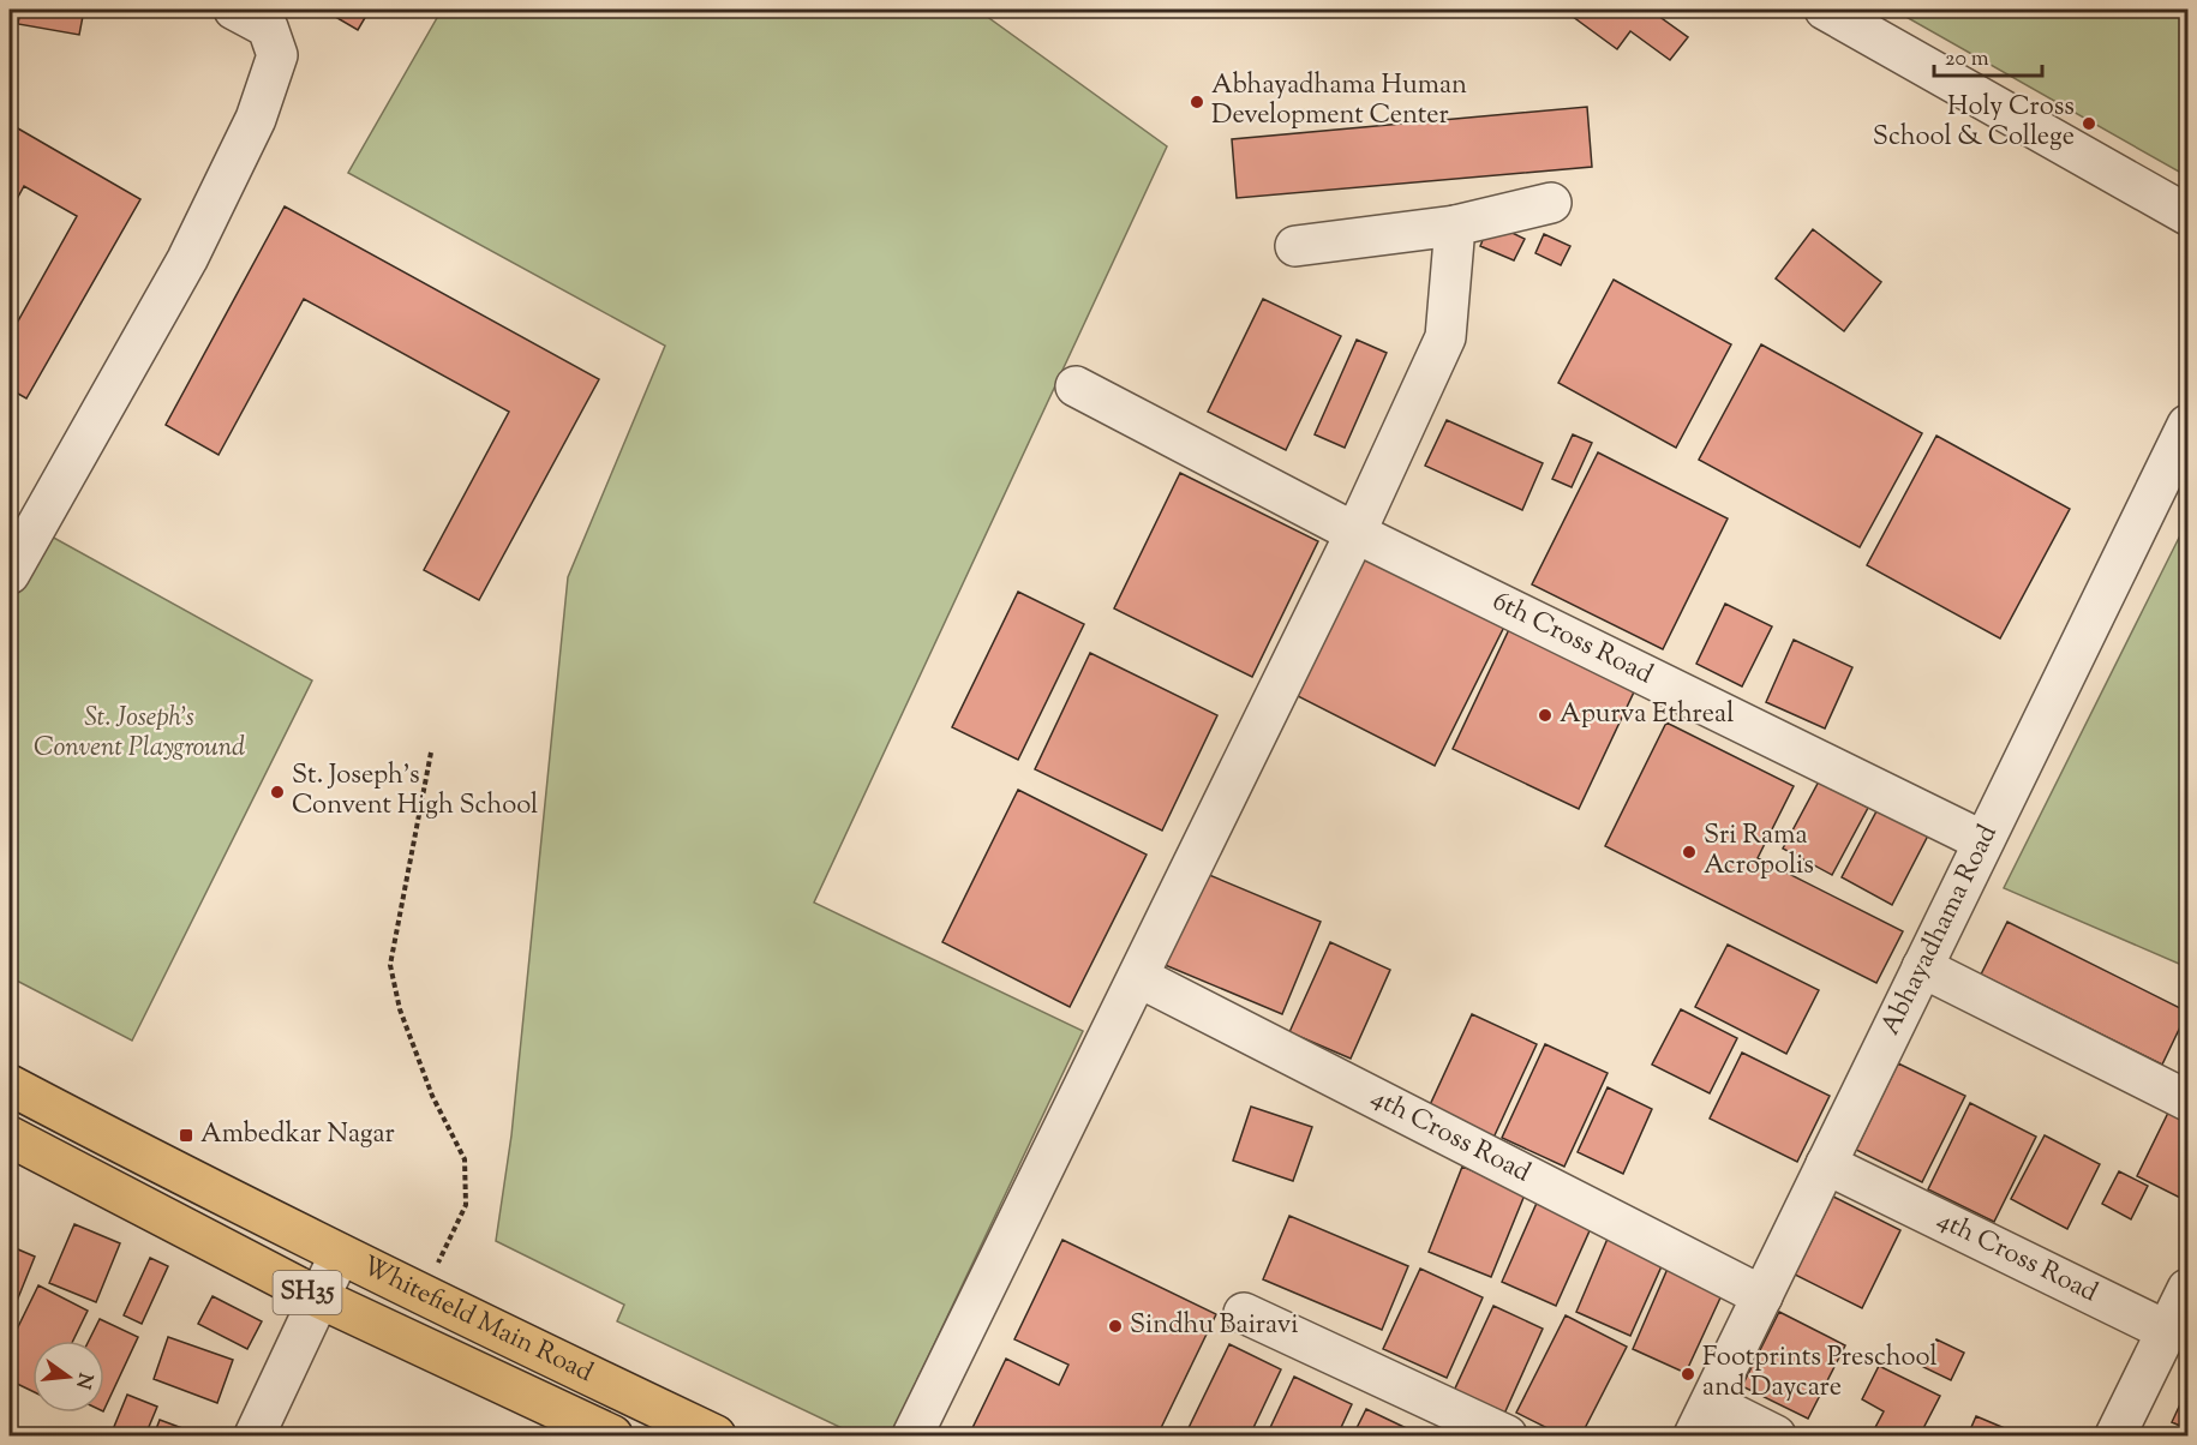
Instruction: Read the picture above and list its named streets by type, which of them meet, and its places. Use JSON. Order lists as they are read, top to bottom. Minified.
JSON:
{"streets":{"main road":["SH35","Whitefield Main Road"],"street":["6th Cross Road","Abhayadhama Road","4th Cross Road"]},"crossings":[["6th Cross Road","Abhayadhama Road"],["Abhayadhama Road","4th Cross Road"]],"parks":["St. Joseph's Convent Playground"],"places":{"other":["Abhayadhama Human Development Center","Holy Cross School & College","Apurva Ethreal","St. Joseph's Convent High School","Sri Rama Acropolis","Sindhu Bairavi","Footprints Preschool and Daycare"],"transit":["Ambedkar Nagar"]},"scale_bar":"20 m","north":"right"}
